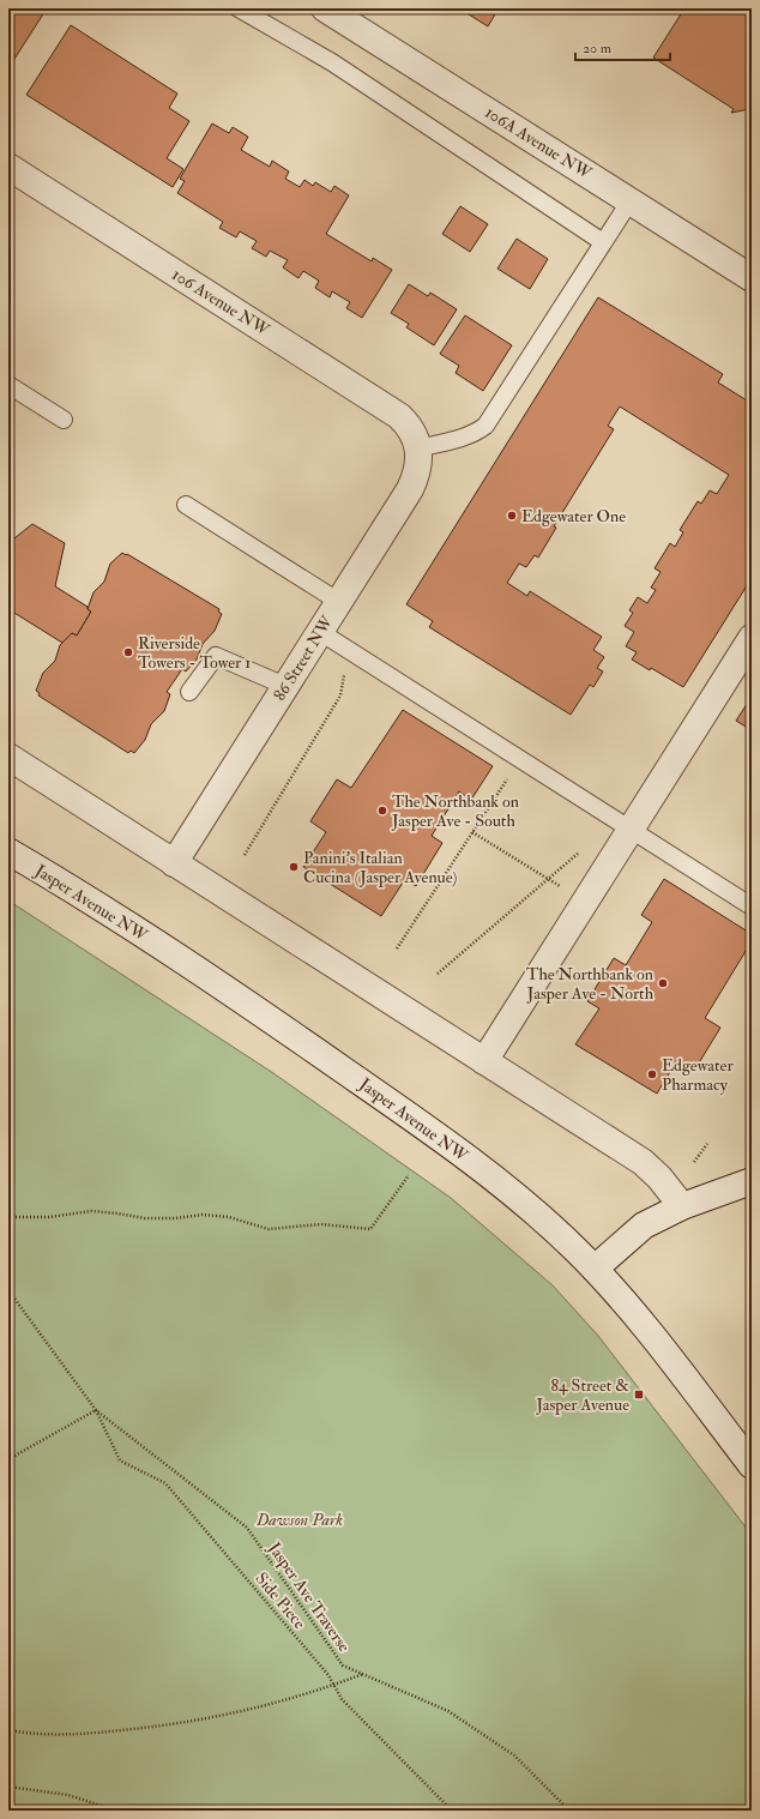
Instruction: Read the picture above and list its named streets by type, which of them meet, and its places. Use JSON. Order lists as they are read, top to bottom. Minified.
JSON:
{"streets":{"street":["106A Avenue NW","106 Avenue NW","86 Street NW","Jasper Avenue NW"],"path":["Jasper Ave Traverse","Side Piece"]},"crossings":[["106 Avenue NW","86 Street NW"],["Jasper Ave Traverse","Side Piece"]],"parks":["Dawson Park"],"places":{"other":["Edgewater One","Riverside Towers - Tower 1","The Northbank on Jasper Ave - South","Panini's Italian Cucina (Jasper Avenue)","The Northbank on Jasper Ave - North","Edgewater Pharmacy"],"transit":["84 Street & Jasper Avenue"]},"scale_bar":"20 m"}
